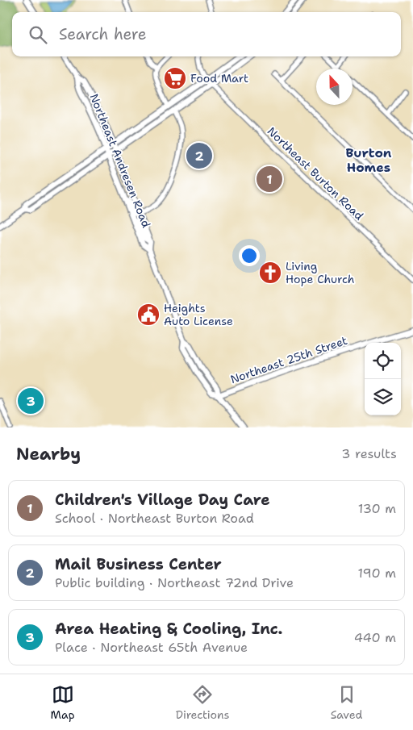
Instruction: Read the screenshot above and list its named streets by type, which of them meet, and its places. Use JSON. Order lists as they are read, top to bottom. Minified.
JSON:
{"streets":{"main road":["Northeast Andresen Road","Northeast 25th Street"],"street":["Northeast Burton Road"]},"crossings":[["Northeast Andresen Road","Northeast 25th Street"]],"districts":["Burton Homes"],"places":{"supermarket":["Food Mart"],"church":["Living Hope Church"],"public building":["Heights Auto License"]},"north":"top","page":{"search":"Search here","pins":["2","1","3"],"heading":["Nearby","3 results"],"list":[{"mark":"1","name":"Children's Village Day Care","note":"School · Northeast Burton Road","value":"130 m"},{"mark":"2","name":"Mail Business Center","note":"Public building · Northeast 72nd Drive","value":"190 m"},{"mark":"3","name":"Area Heating & Cooling, Inc.","note":"Place · Northeast 65th Avenue","value":"440 m"}],"nav":["Map","Directions","Saved"]}}
